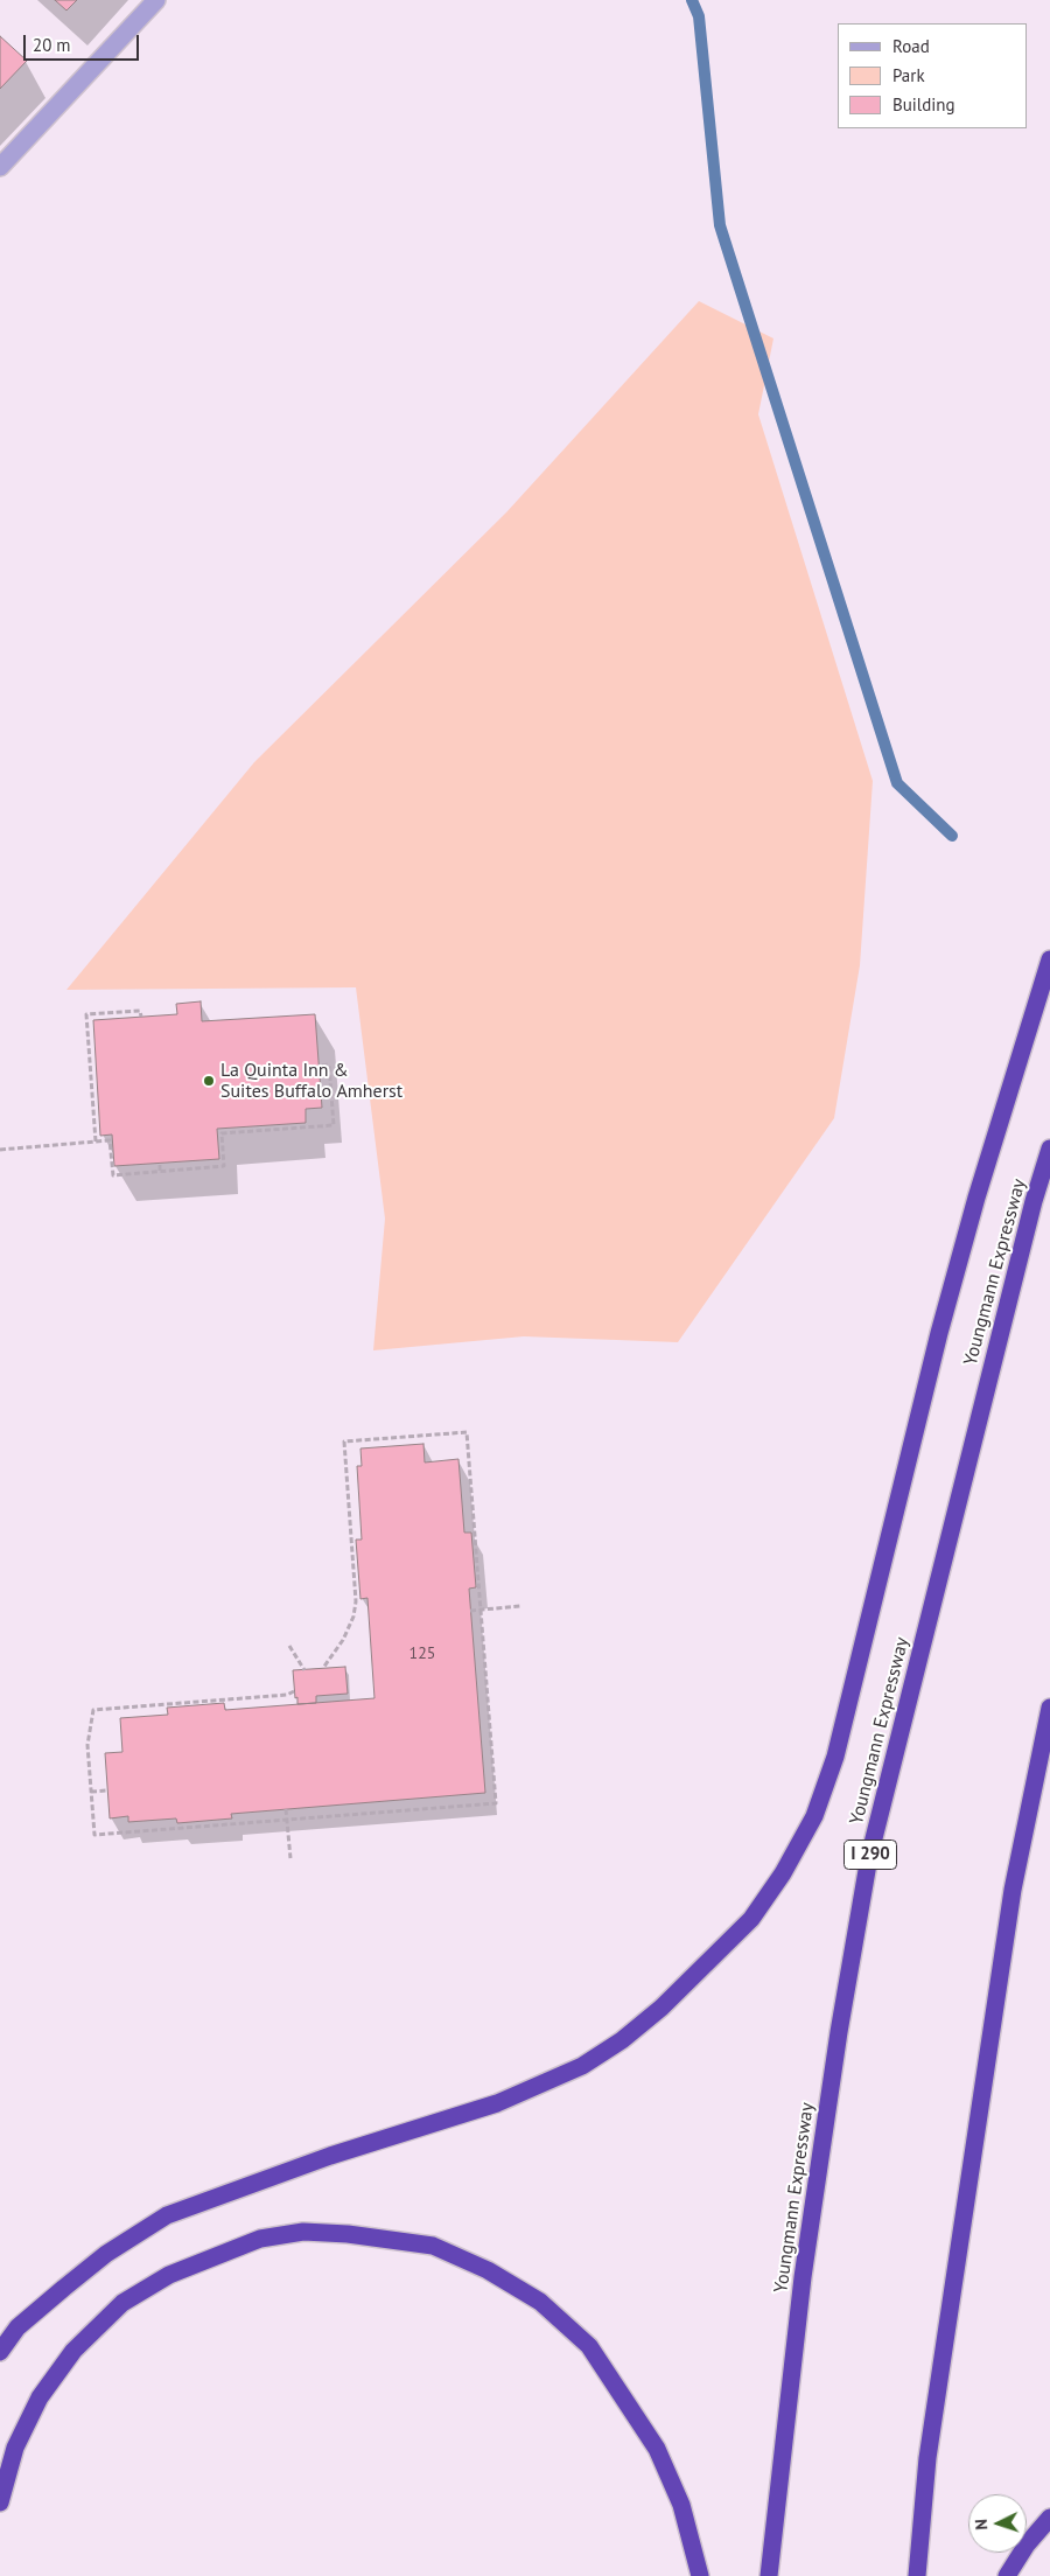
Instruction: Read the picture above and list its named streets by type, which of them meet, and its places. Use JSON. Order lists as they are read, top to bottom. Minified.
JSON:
{"streets":{"highway":["Youngmann Expressway","I 290"]},"places":["La Quinta Inn & Suites Buffalo Amherst"],"house_numbers":["125"],"legend":["Road","Park","Building"],"scale_bar":"20 m","north":"left"}
